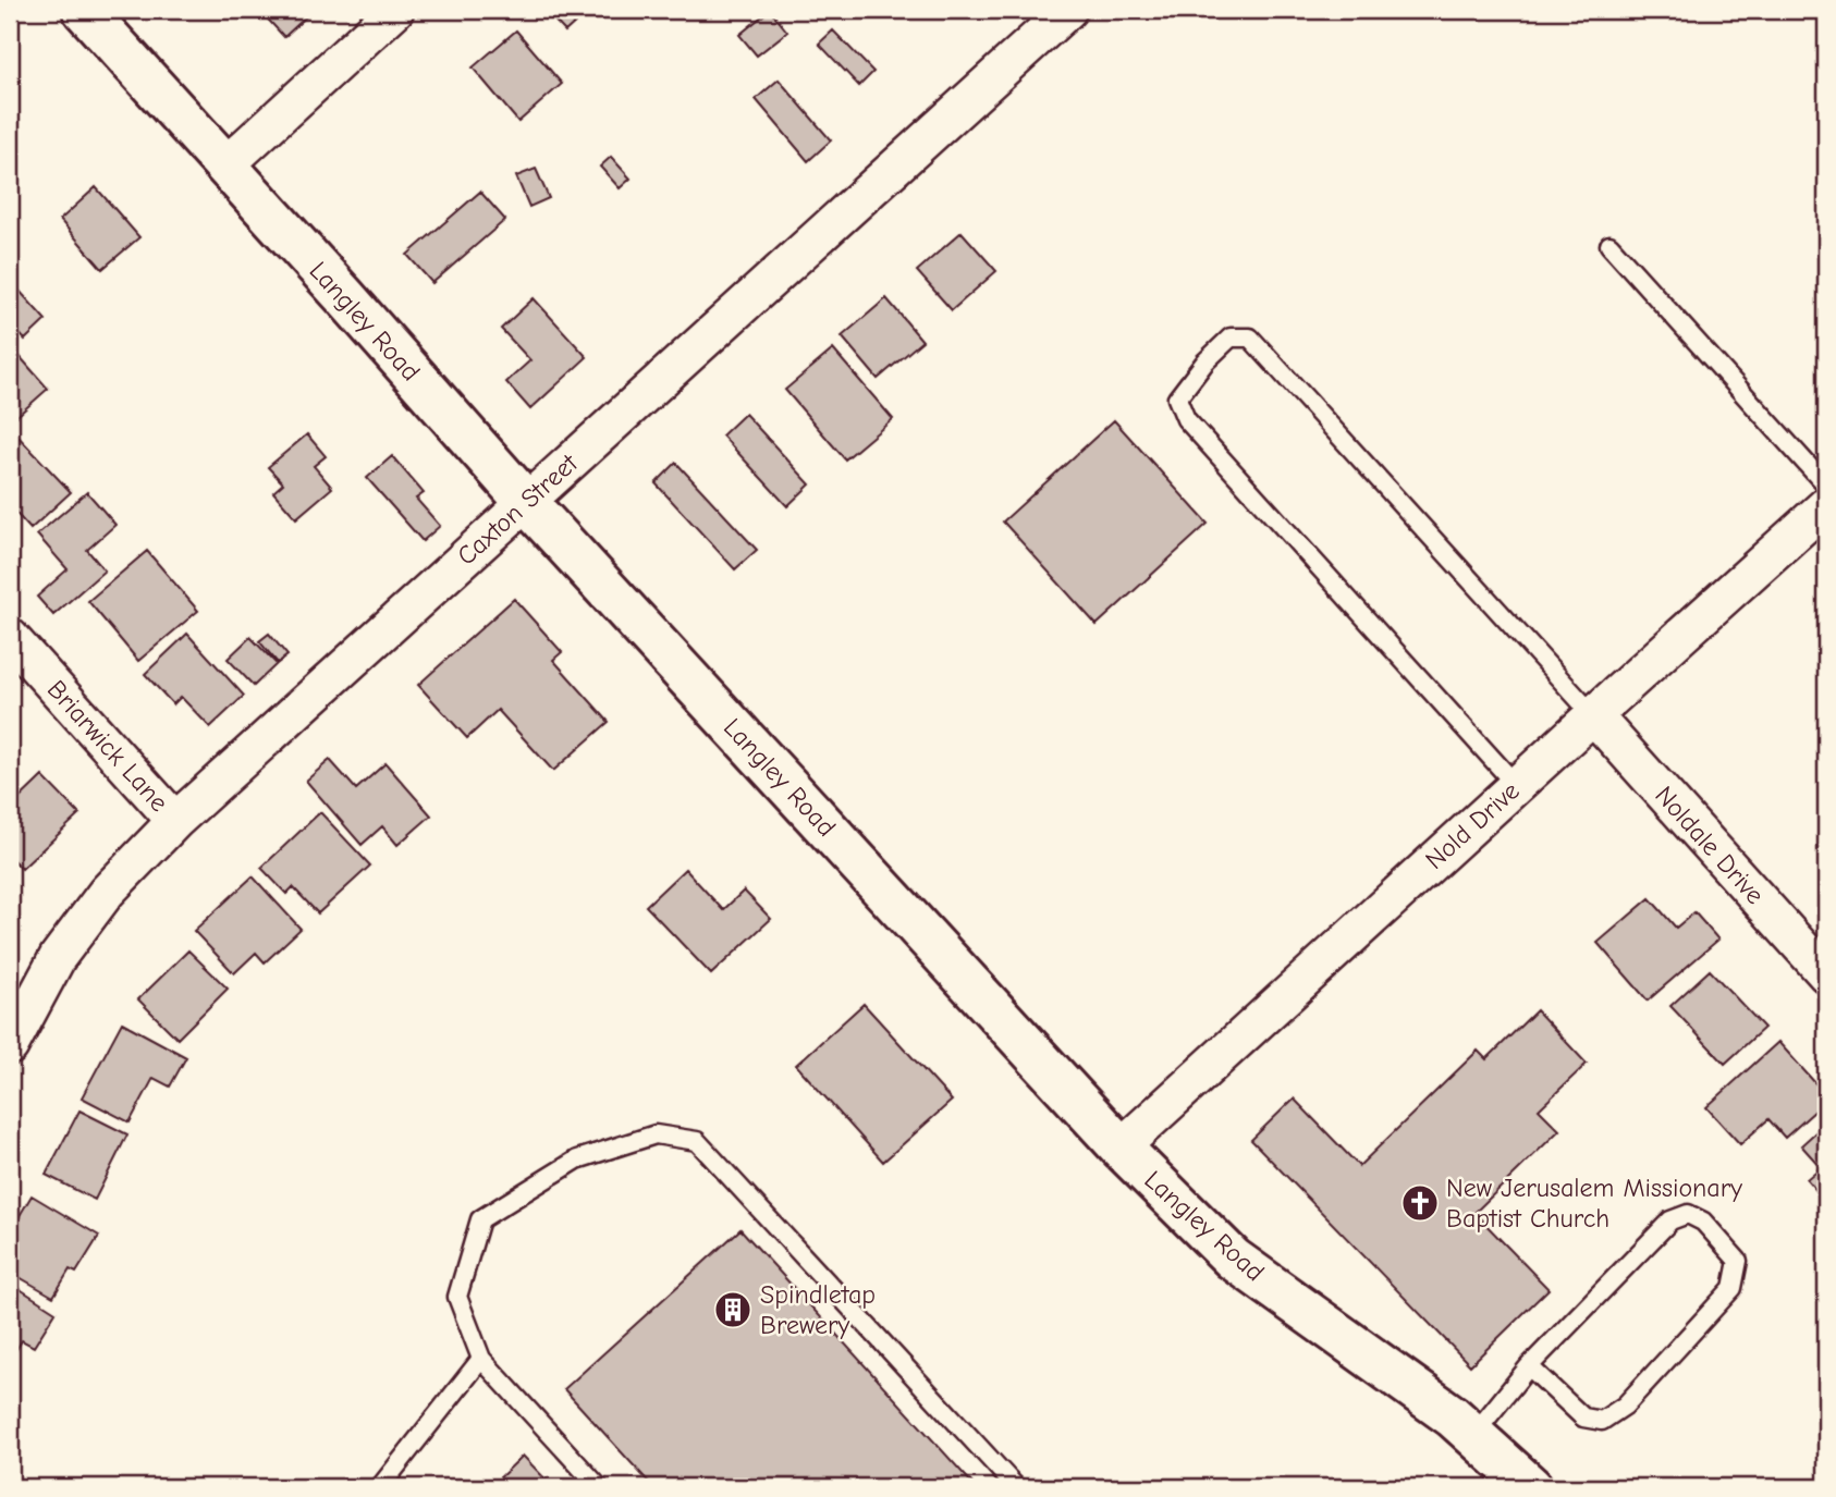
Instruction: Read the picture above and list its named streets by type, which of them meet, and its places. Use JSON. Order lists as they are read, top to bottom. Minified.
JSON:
{"streets":{"street":["Langley Road","Caxton Street","Briarwick Lane","Nold Drive","Noldale Drive"]},"crossings":[["Langley Road","Caxton Street"],["Langley Road","Nold Drive"],["Caxton Street","Briarwick Lane"],["Nold Drive","Noldale Drive"]],"places":{"church":["New Jerusalem Missionary Baptist Church"],"building":["Spindletap Brewery"]}}
